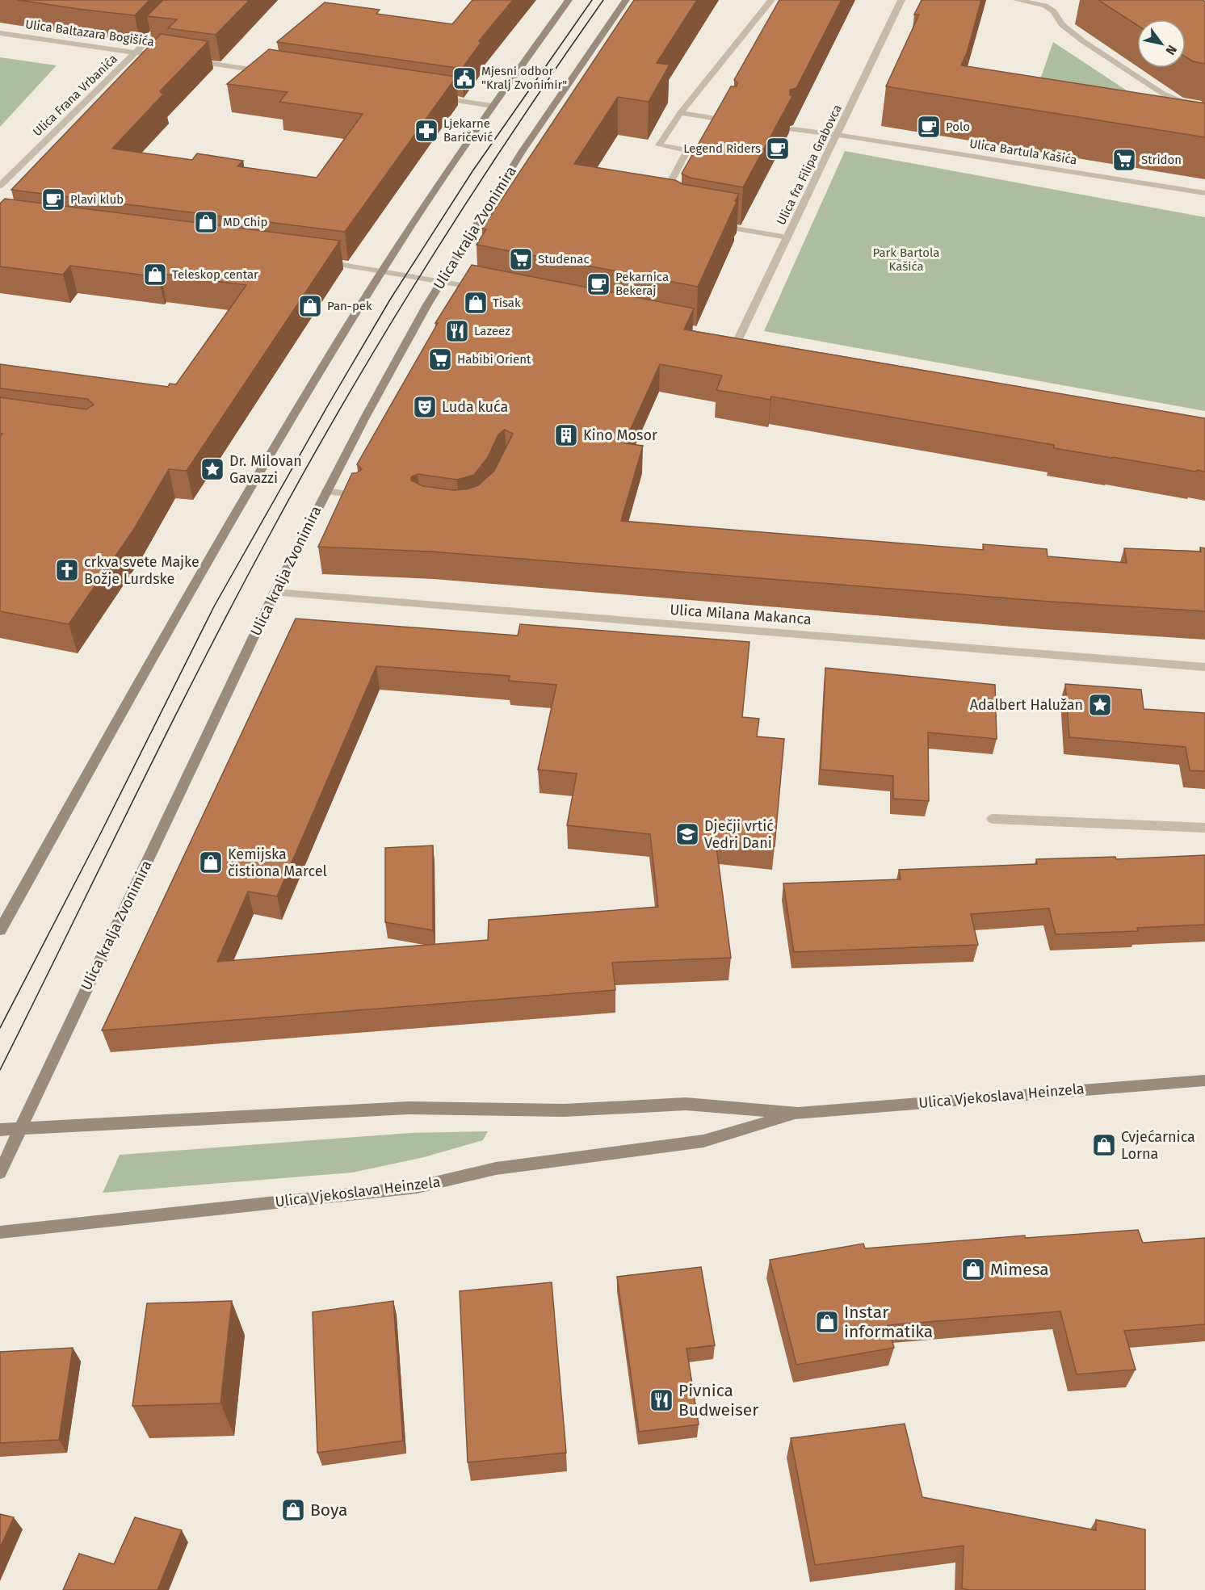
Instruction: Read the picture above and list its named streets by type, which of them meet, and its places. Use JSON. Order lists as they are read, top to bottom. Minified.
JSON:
{"streets":{"main road":["Ulica kralja Zvonimira","Ulica Vjekoslava Heinzela"],"street":["Ulica Baltazara Bogišića","Ulica Frana Vrbanića","Ulica Bartula Kašića","Ulica fra Filipa Grabovca","Ulica Milana Makanca"]},"crossings":[["Ulica Baltazara Bogišića","Ulica Frana Vrbanića"],["Ulica Bartula Kašića","Ulica fra Filipa Grabovca"],["Ulica kralja Zvonimira","Ulica Milana Makanca"],["Ulica kralja Zvonimira","Ulica Vjekoslava Heinzela"]],"parks":["Park Bartola Kašića"],"places":{"public building":["Mjesni odbor \"Kralj Zvonimir\""],"cafe":["Polo","Legend Riders","Plavi klub","Pekarnica Bekeraj"],"pharmacy":["Ljekarne Baričević"],"supermarket":["Stridon","Studenac","Habibi Orient"],"shop":["MD Chip","Teleskop centar","Tisak","Pan-pek","Kemijska čistiona Marcel","Cvjećarnica Lorna","Mimesa","Instar informatika","Boya"],"restaurant":["Lazeez","Pivnica Budweiser"],"theatre":["Luda kuća"],"building":["Kino Mosor"],"place":["Dr. Milovan Gavazzi","Adalbert Halužan"],"church":["crkva svete Majke Božje Lurdske"],"school or university":["Dječji vrtić Vedri Dani"]},"north":"bottom right"}
